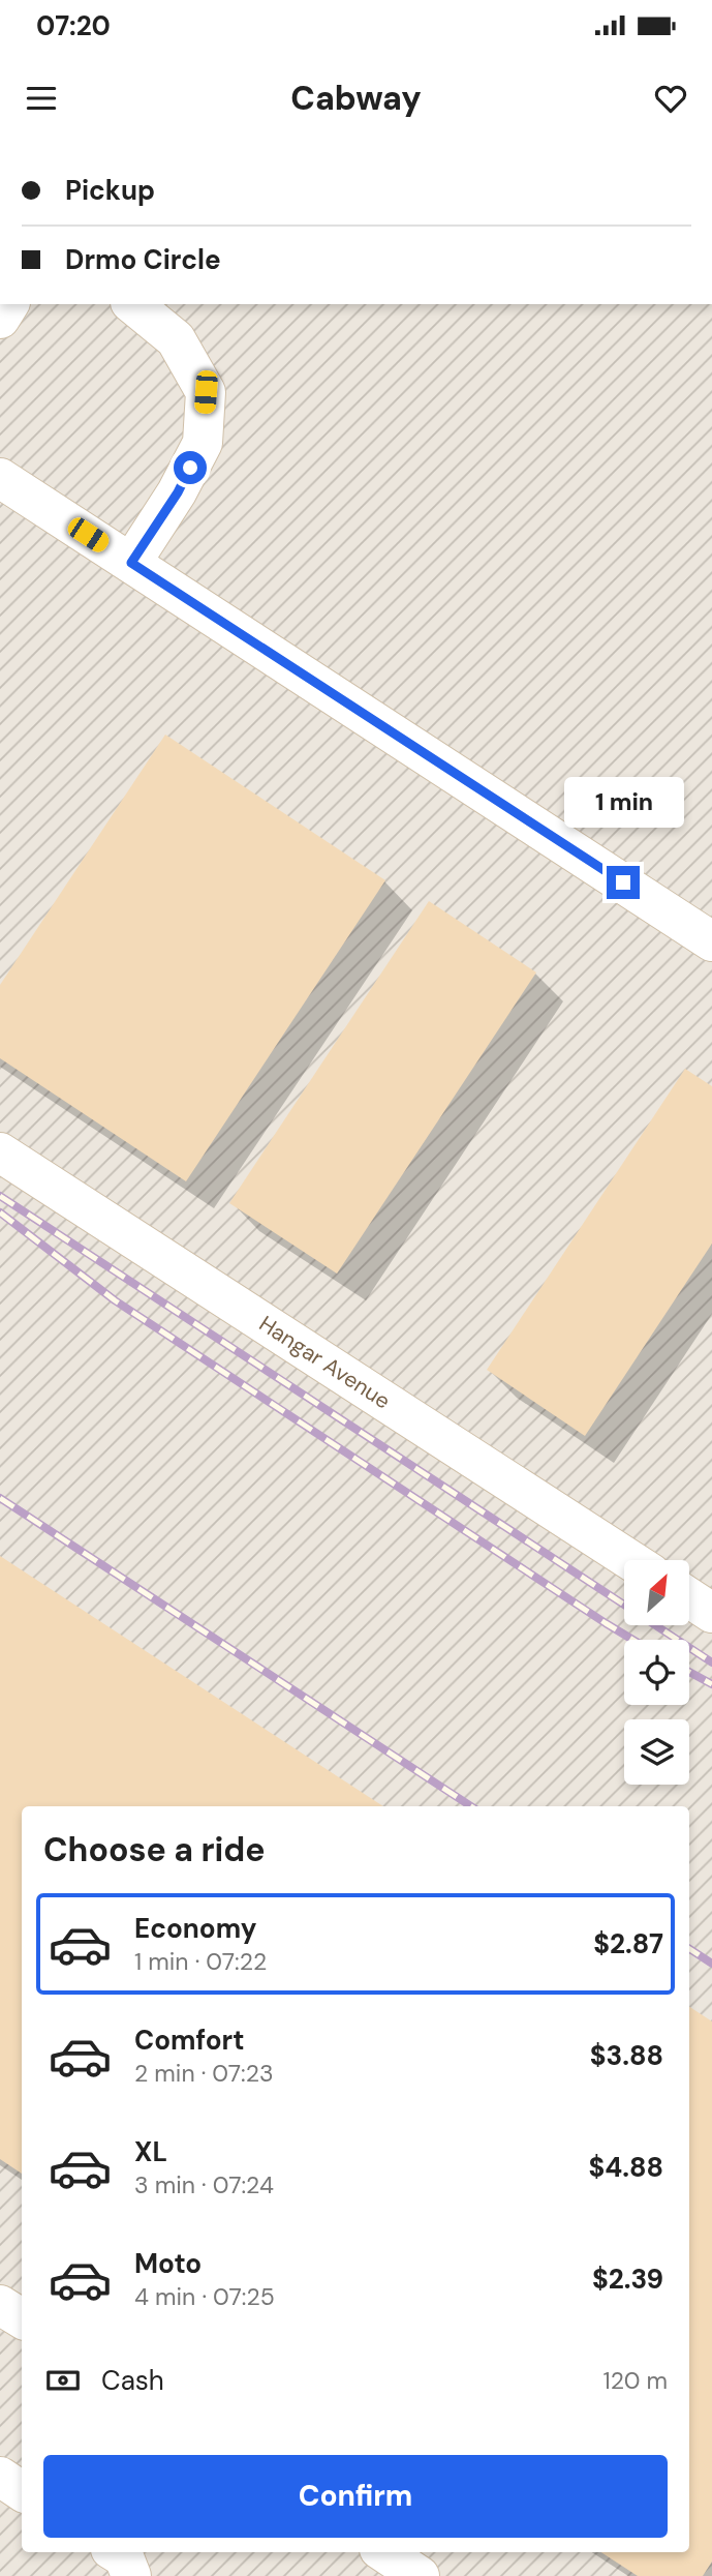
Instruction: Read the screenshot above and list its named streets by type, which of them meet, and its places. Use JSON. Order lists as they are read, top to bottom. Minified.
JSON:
{"streets":{"lane":["Hangar Avenue"]},"north":"top right","page":{"status":"07:20","header":"Cabway","banner":["Pickup","Drmo Circle"],"bubble":"1 min","heading":"Choose a ride","list":[{"name":"Economy","note":"1 min · 07:22","value":"$2.87"},{"name":"Comfort","note":"2 min · 07:23","value":"$3.88"},{"name":"XL","note":"3 min · 07:24","value":"$4.88"},{"name":"Moto","note":"4 min · 07:25","value":"$2.39"}],"pay":["Cash","120 m"],"buttons":"Confirm"}}
